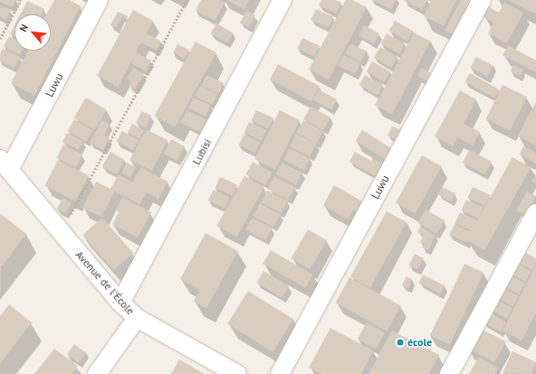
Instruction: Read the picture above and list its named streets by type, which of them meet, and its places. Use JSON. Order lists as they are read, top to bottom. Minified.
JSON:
{"streets":{"street":["Luwu","Lubisi","Avenue de l'École"]},"crossings":[["Luwu","Avenue de l'École"],["Lubisi","Avenue de l'École"]],"places":["école"],"north":"top left"}
